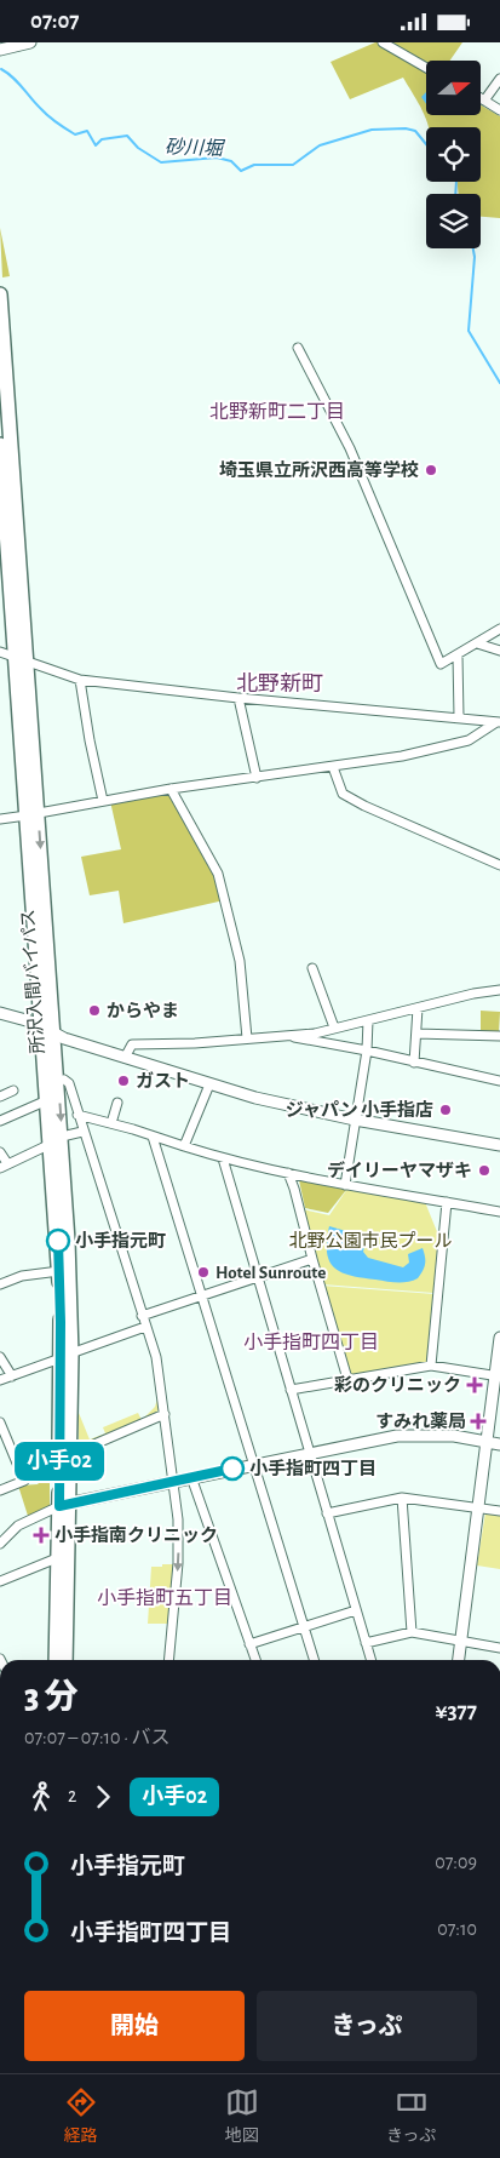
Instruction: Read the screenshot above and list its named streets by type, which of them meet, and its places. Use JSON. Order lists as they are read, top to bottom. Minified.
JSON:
{"streets":{"highway":["所沢入間バイパス"]},"districts":["北野新町二丁目","北野新町","小手指町四丁目","小手指町五丁目"],"water":["砂川堀"],"parks":["北野公園市民プール"],"places":{"other":["埼玉県立所沢西高等学校","からやま","ガスト","ジャパン 小手指店","デイリーヤマザキ","小手指元町","Hotel Sunroute","小手指町四丁目"],"health":["彩のクリニック","すみれ薬局","小手指南クリニック"]},"lines":["bus line 小手02"],"north":"right","page":{"status":"07:07","on_map":"小手02","heading":["3 分","07:07 – 07:10 · バス","¥377"],"legs":["2","小手02"],"list":[{"name":"小手指元町","value":"07:09"},{"name":"小手指町四丁目","value":"07:10"}],"buttons":["開始","きっぷ"],"tabs":["経路","地図","きっぷ"]}}
